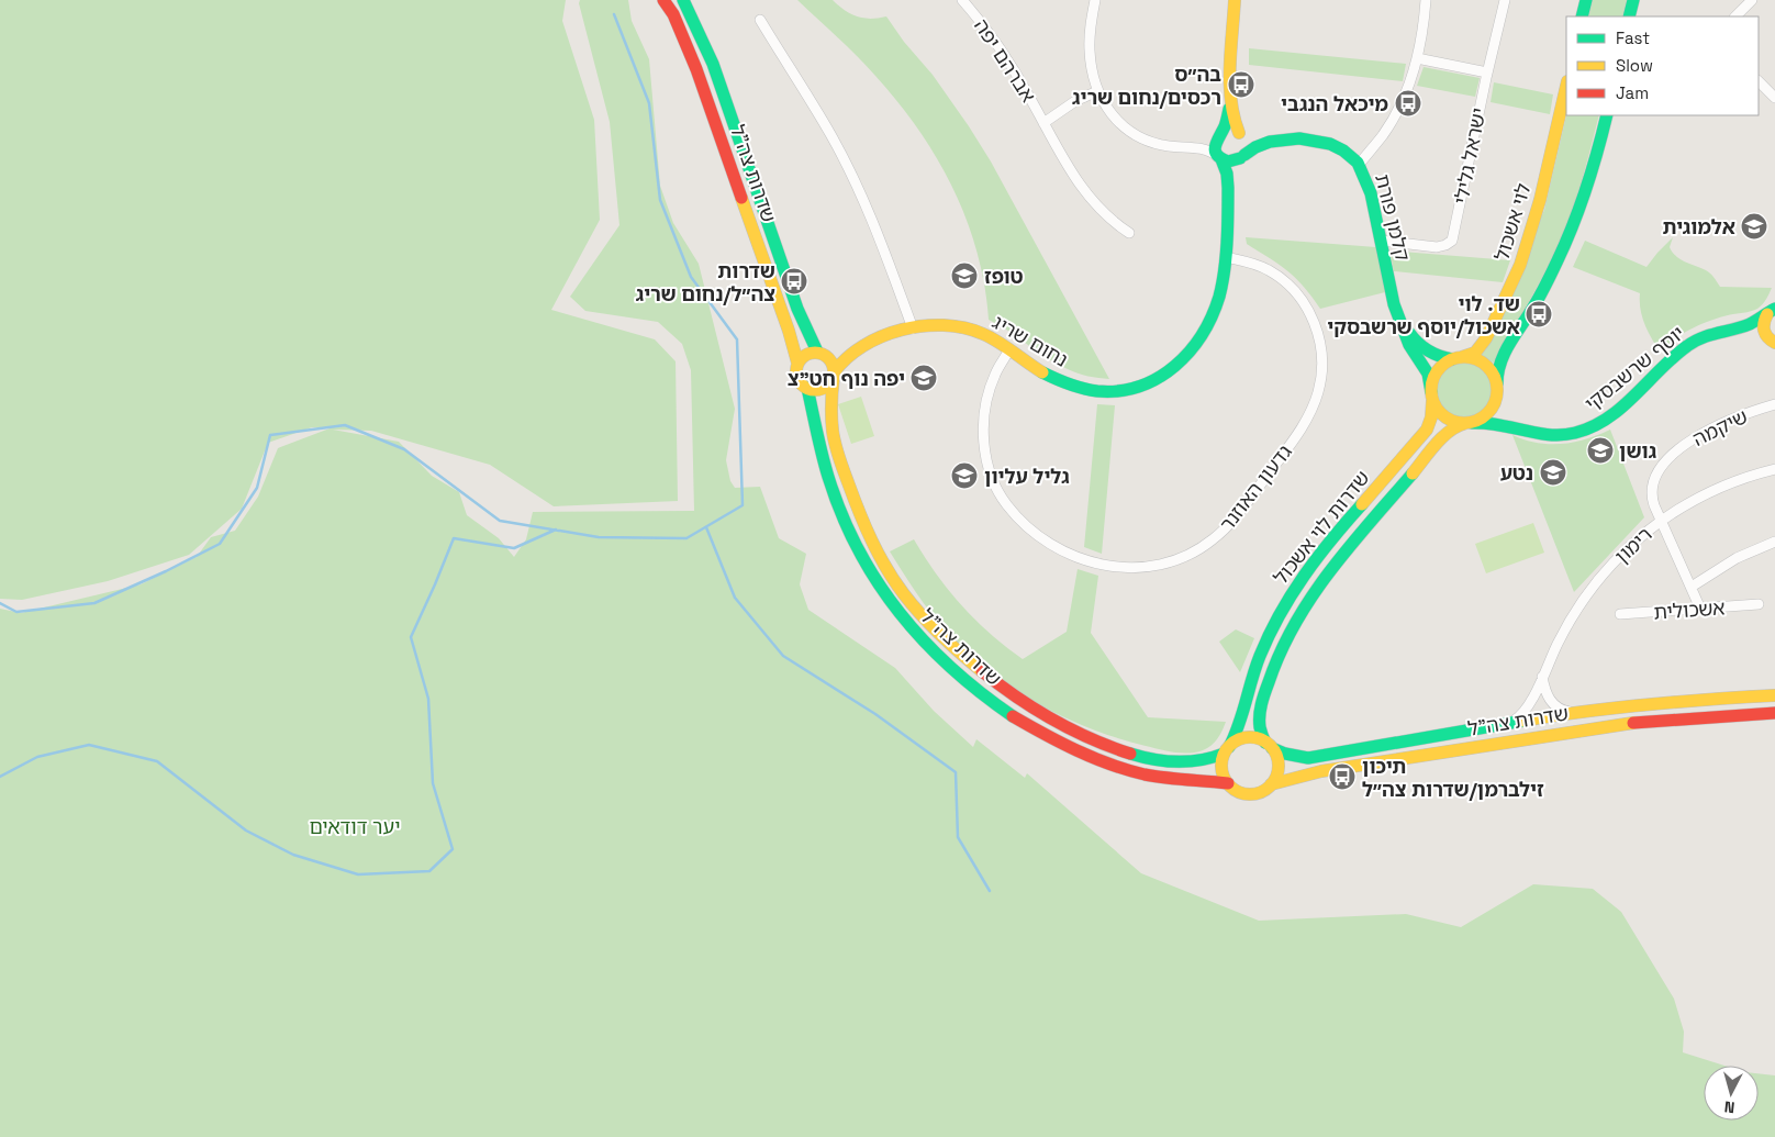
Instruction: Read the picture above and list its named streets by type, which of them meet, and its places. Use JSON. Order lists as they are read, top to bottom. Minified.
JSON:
{"streets":{"street":["אברהם יפה","ישראל גלילי","שדרות צה\"ל","קלמן פורת","לוי אשכול","נחום שריג","יוסף שרשבסקי","שיקמה","גדעון האוזנר","שדרות לוי אשכול","רימון","אשכולית"]},"crossings":[["ישראל גלילי","קלמן פורת"],["שדרות צה\"ל","נחום שריג"],["שדרות צה\"ל","שדרות לוי אשכול"],["שדרות צה\"ל","רימון"],["קלמן פורת","לוי אשכול"],["קלמן פורת","נחום שריג"],["קלמן פורת","יוסף שרשבסקי"],["קלמן פורת","שדרות לוי אשכול"],["לוי אשכול","יוסף שרשבסקי"],["לוי אשכול","שדרות לוי אשכול"],["נחום שריג","גדעון האוזנר"],["יוסף שרשבסקי","שדרות לוי אשכול"],["שיקמה","רימון"],["שיקמה","אשכולית"]],"parks":["יער דודאים"],"places":{"bus stop":["בה״ס רכסים/נחום שריג","מיכאל הנגבי","שדרות צה״ל/נחום שריג","שד. לוי אשכול/יוסף שרשבסקי","תיכון זילברמן/שדרות צה״ל"],"school or university":["אלמוגית","טופז","יפה נוף חט\"צ","גושן","נטע","גליל עליון"]},"legend":["Fast","Slow","Jam"],"north":"bottom"}
